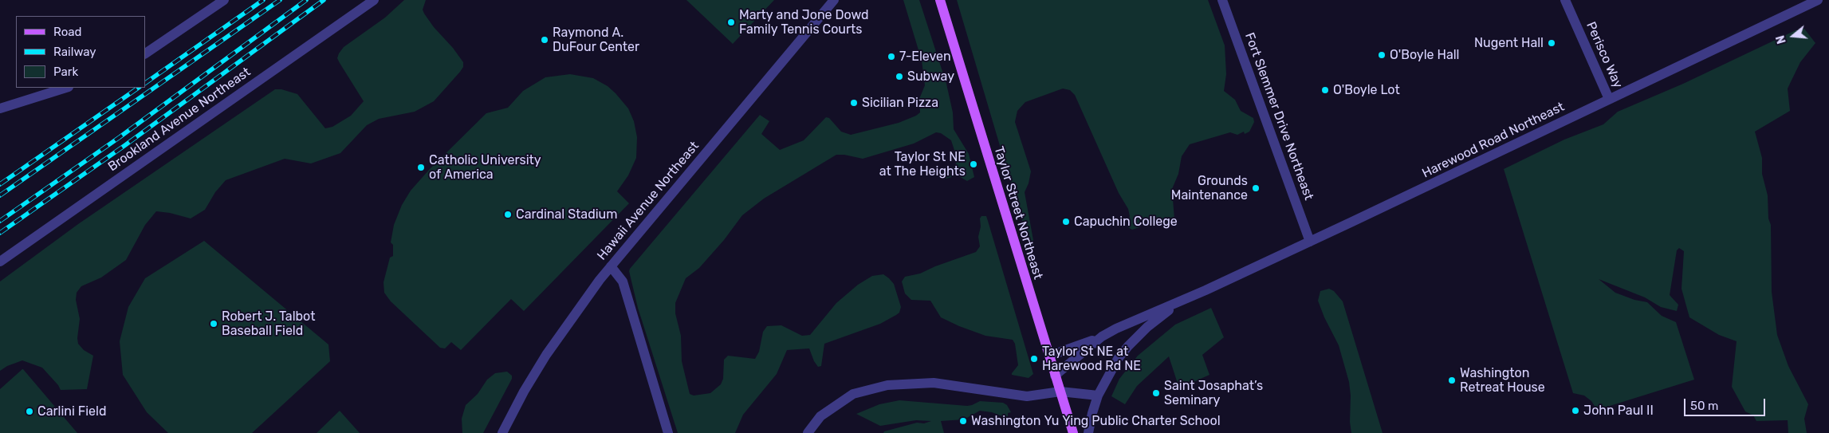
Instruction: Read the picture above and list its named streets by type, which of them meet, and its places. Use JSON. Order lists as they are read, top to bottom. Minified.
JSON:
{"streets":{"main road":["Taylor Street Northeast"],"street":["Perisco Way","Fort Slemmer Drive Northeast","Brookland Avenue Northeast","Harewood Road Northeast","Hawaii Avenue Northeast"]},"crossings":[["Perisco Way","Harewood Road Northeast"],["Fort Slemmer Drive Northeast","Harewood Road Northeast"],["Harewood Road Northeast","Taylor Street Northeast"]],"places":["Marty and Jone Dowd Family Tennis Courts","Raymond A. DuFour Center","Nugent Hall","O'Boyle Hall","7-Eleven","Subway","O'Boyle Lot","Sicilian Pizza","Taylor St NE at The Heights","Catholic University of America","Grounds Maintenance","Cardinal Stadium","Capuchin College","Robert J. Talbot Baseball Field","Taylor St NE at Harewood Rd NE","Washington Retreat House","Saint Josaphat’s Seminary","John Paul II","Carlini Field","Washington Yu Ying Public Charter School"],"legend":["Road","Railway","Park"],"scale_bar":"50 m","north":"left"}
